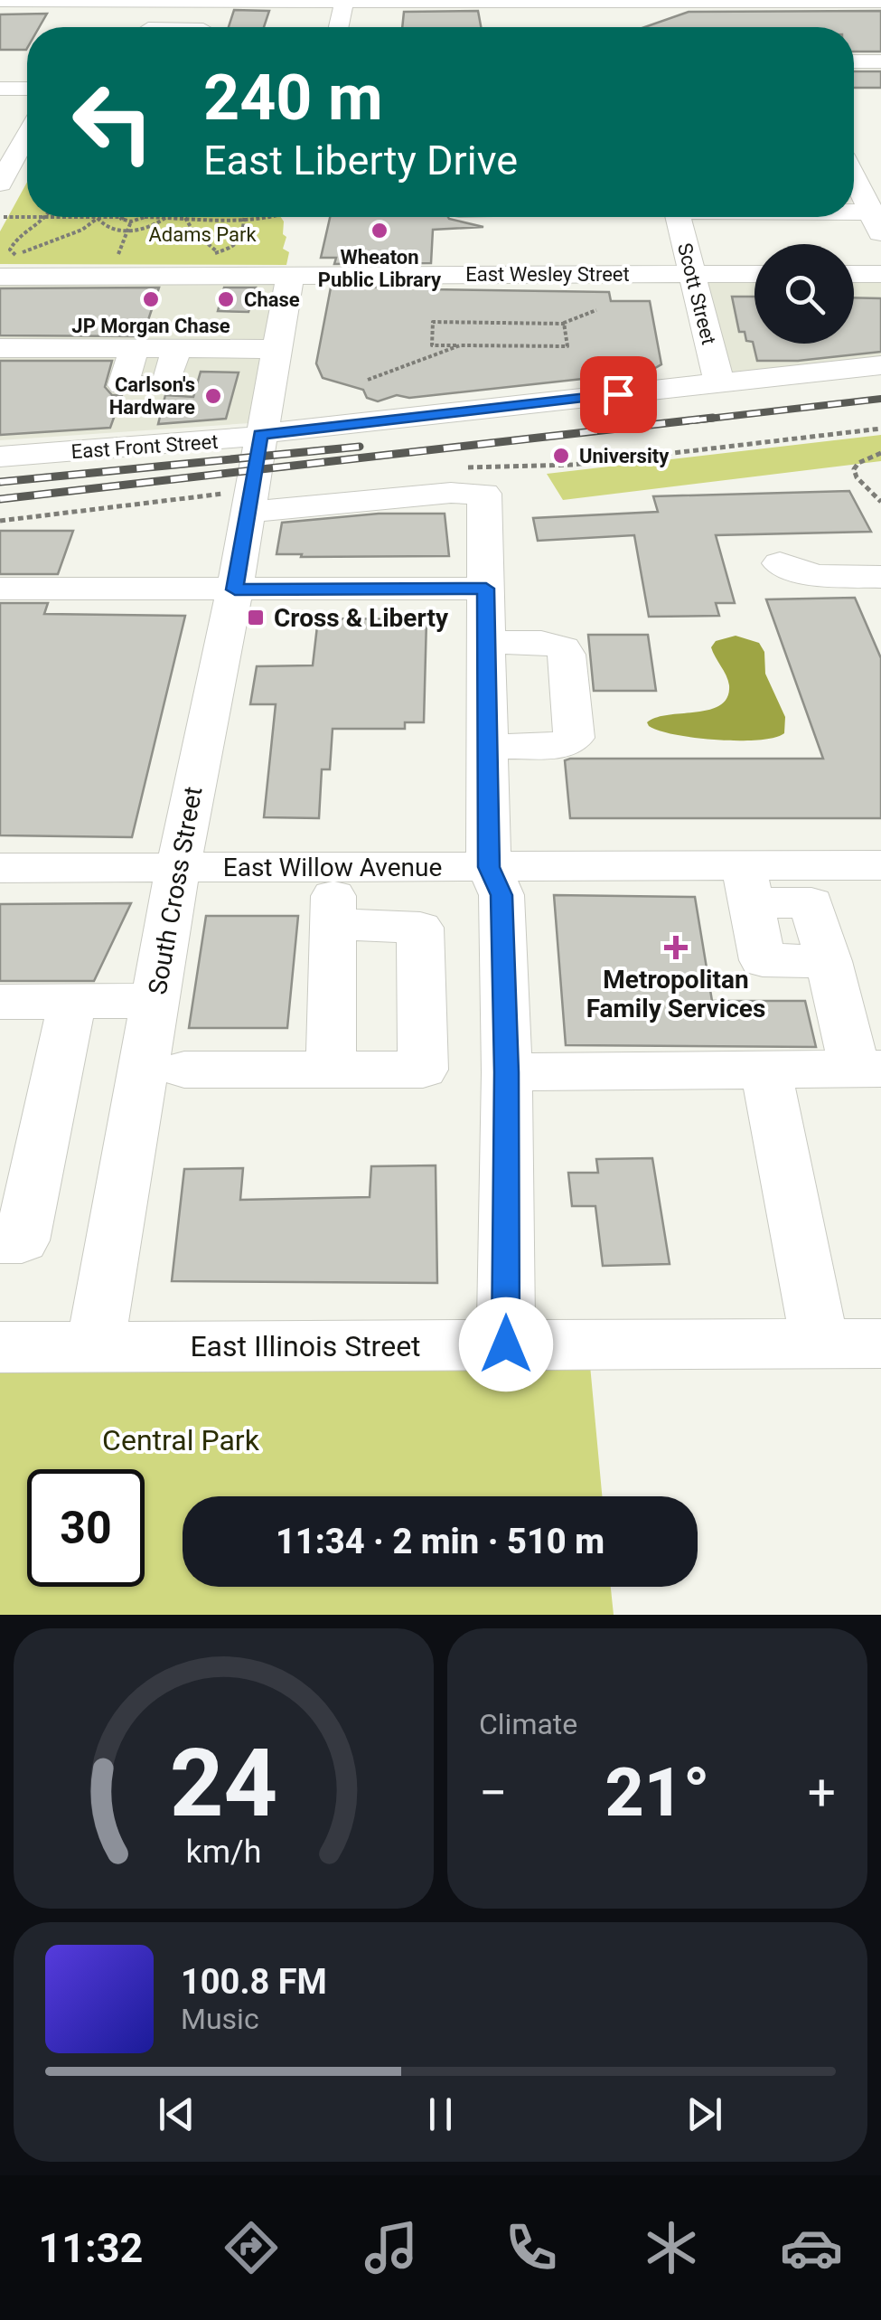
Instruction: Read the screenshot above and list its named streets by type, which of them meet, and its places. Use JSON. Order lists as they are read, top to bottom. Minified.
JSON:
{"streets":{"street":["East Wesley Street","Scott Street","East Front Street","East Willow Avenue","South Cross Street","East Illinois Street"]},"crossings":[["East Wesley Street","Scott Street"],["East Wesley Street","South Cross Street"],["Scott Street","East Front Street"],["East Front Street","South Cross Street"],["East Willow Avenue","South Cross Street"],["South Cross Street","East Illinois Street"]],"parks":["Adams Park","Central Park"],"places":{"other":["Wheaton Public Library","JP Morgan Chase","Chase","Carlson's Hardware","University"],"transit":["Cross & Liberty"],"health":["Metropolitan Family Services"]},"page":{"turn":["240 m","East Liberty Drive"],"limit":"30","trip":"11:34 · 2 min · 510 m","tile":"Climate","heat":["−","21°","+"],"song":["100.8 FM","Music"],"tabs":"11:32","gauge":["24","km/h"]}}
